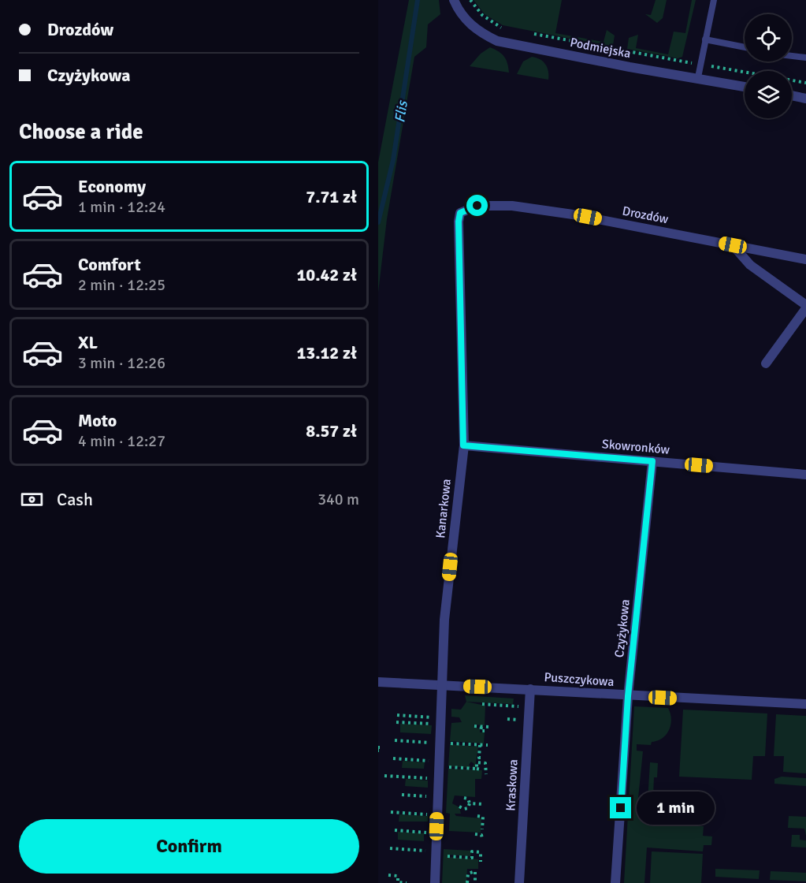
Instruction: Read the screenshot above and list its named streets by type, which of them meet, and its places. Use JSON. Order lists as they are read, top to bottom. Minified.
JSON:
{"streets":{"street":["Podmiejska","Drozdów","Skowronków","Kanarkowa","Czyżykowa","Puszczykowa","Kraskowa"]},"crossings":[["Drozdów","Kanarkowa"],["Skowronków","Kanarkowa"],["Skowronków","Czyżykowa"],["Kanarkowa","Puszczykowa"],["Czyżykowa","Puszczykowa"],["Puszczykowa","Kraskowa"]],"water":["Flis"],"page":{"banner":["Drozdów","Czyżykowa"],"heading":"Choose a ride","list":[{"name":"Economy","note":"1 min · 12:24","value":"7.71 zł"},{"name":"Comfort","note":"2 min · 12:25","value":"10.42 zł"},{"name":"XL","note":"3 min · 12:26","value":"13.12 zł"},{"name":"Moto","note":"4 min · 12:27","value":"8.57 zł"}],"pay":["Cash","340 m"],"bubble":"1 min","buttons":"Confirm"}}
